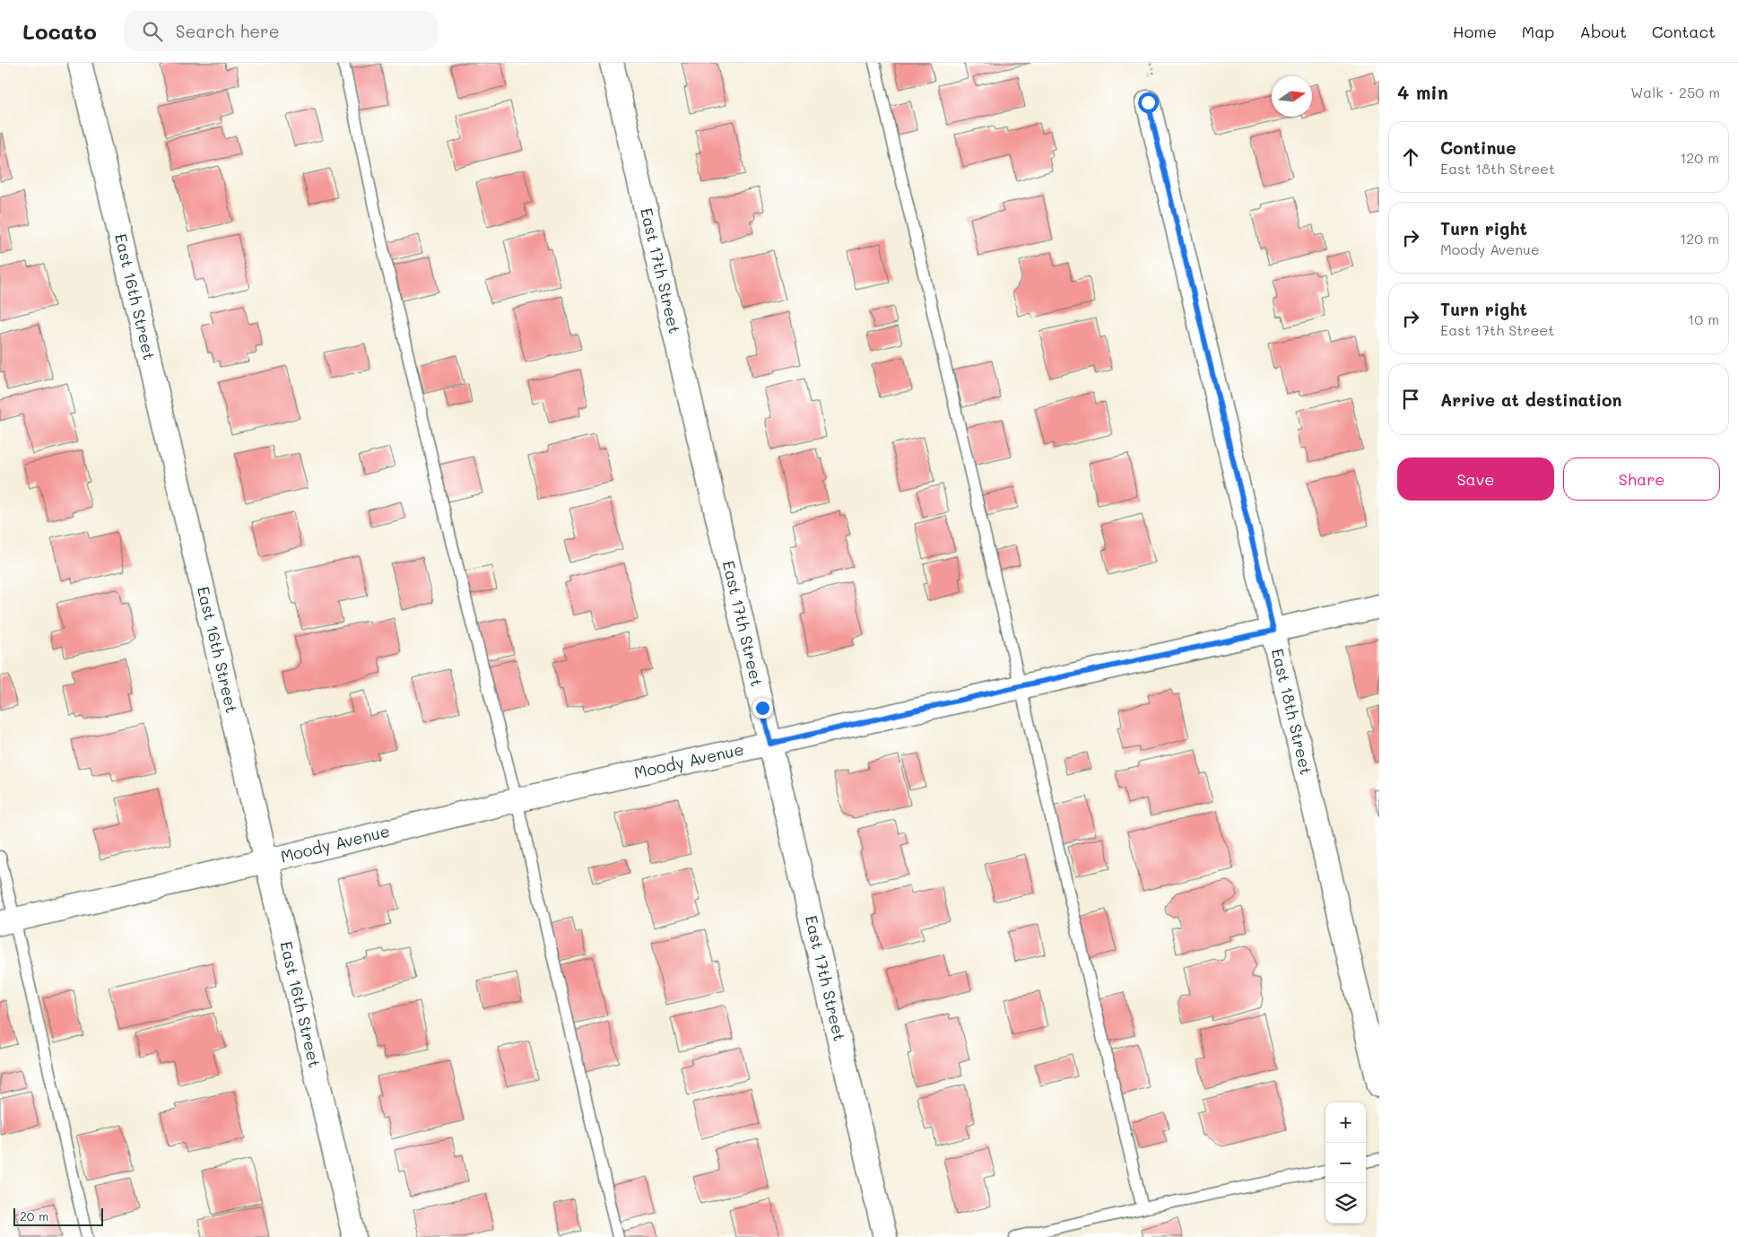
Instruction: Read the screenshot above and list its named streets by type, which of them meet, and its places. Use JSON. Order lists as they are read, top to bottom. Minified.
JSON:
{"streets":{"street":["East 17th Street","East 16th Street","East 18th Street","Moody Avenue"]},"crossings":[["East 17th Street","Moody Avenue"],["East 16th Street","Moody Avenue"],["East 18th Street","Moody Avenue"]],"scale_bar":"20 m","north":"right","page":{"header":"Locato","search":"Search here","nav":["Home","Map","About","Contact"],"heading":["4 min","Walk · 250 m"],"list":[["Continue","East 18th Street","120 m"],["Turn right","Moody Avenue","120 m"],["Turn right","East 17th Street","10 m"],"Arrive at destination"],"buttons":["Save","Share"],"map_buttons":["+","−"],"scale":"20 m"}}
